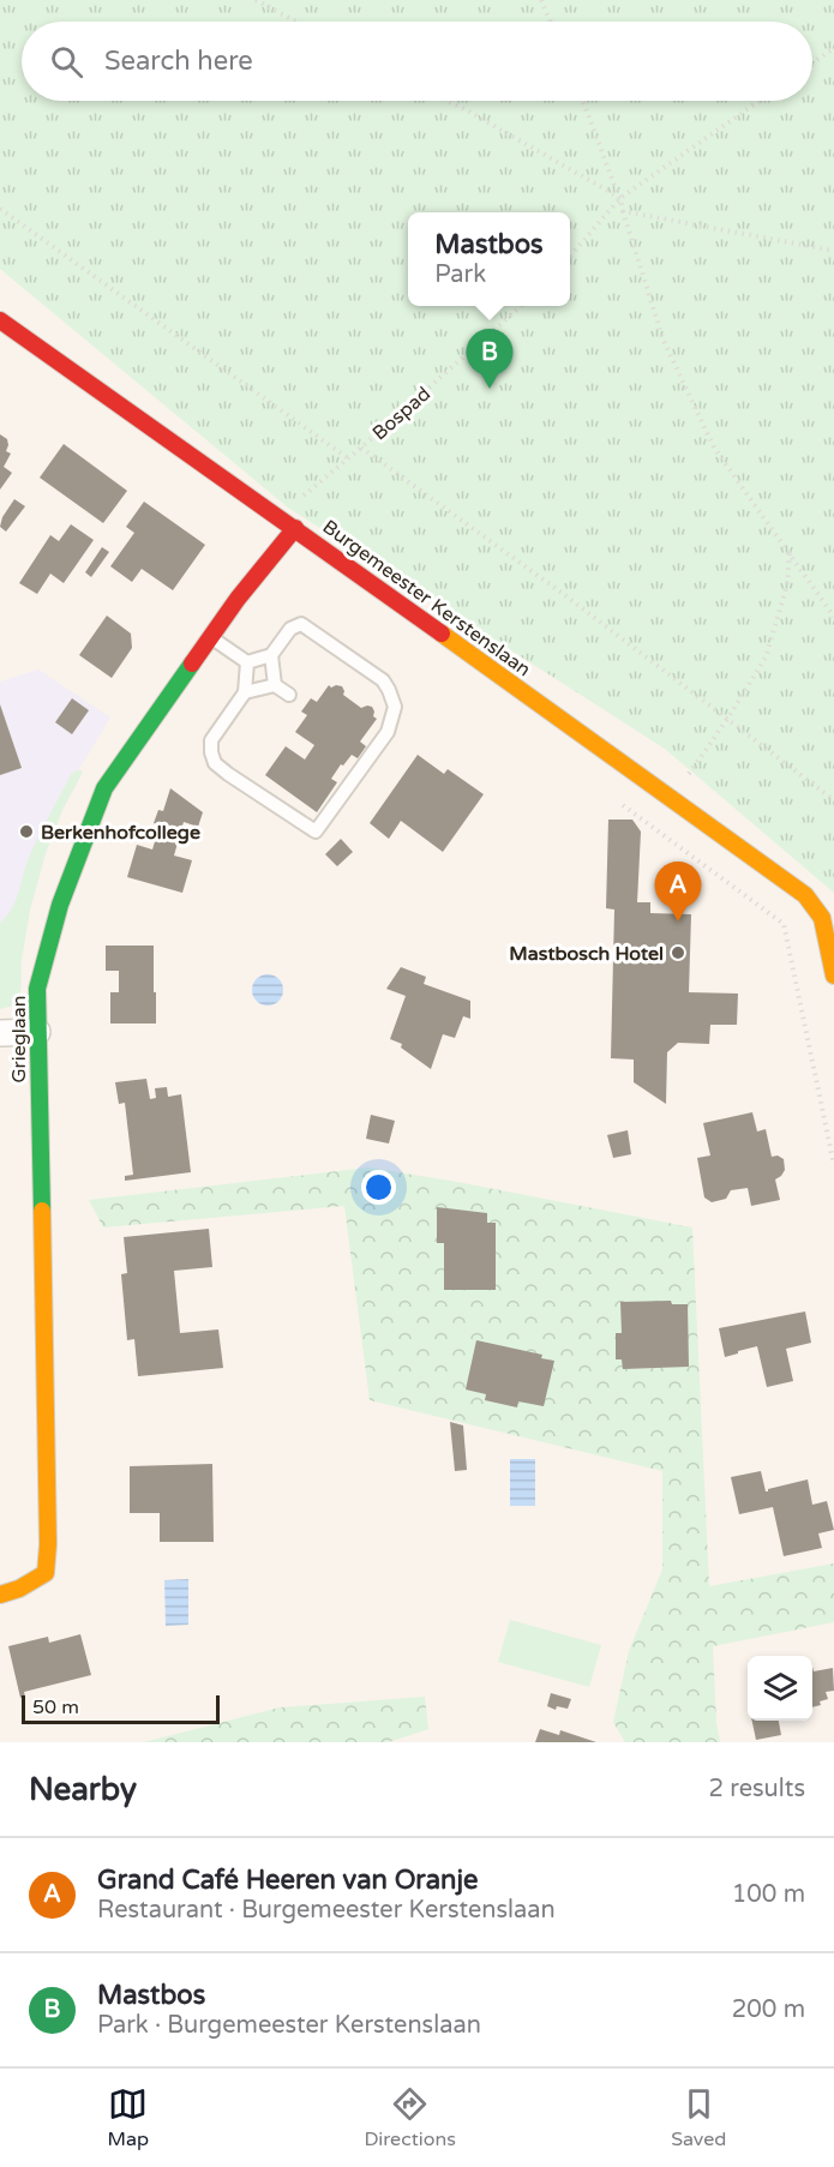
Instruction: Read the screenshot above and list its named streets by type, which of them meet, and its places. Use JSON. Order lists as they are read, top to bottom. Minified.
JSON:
{"streets":{"street":["Burgemeester Kerstenslaan","Grieglaan"],"path":["Bospad"]},"crossings":[["Bospad","Burgemeester Kerstenslaan"],["Bospad","Grieglaan"],["Burgemeester Kerstenslaan","Grieglaan"]],"places":["Berkenhofcollege","Mastbosch Hotel"],"scale_bar":"50 m","page":{"search":"Search here","popup":["Mastbos","Park"],"pins":["B","A"],"scale":"50 m","heading":["Nearby","2 results"],"list":[{"mark":"A","name":"Grand Café Heeren van Oranje","note":"Restaurant · Burgemeester Kerstenslaan","value":"100 m"},{"mark":"B","name":"Mastbos","note":"Park · Burgemeester Kerstenslaan","value":"200 m"}],"nav":["Map","Directions","Saved"]}}
